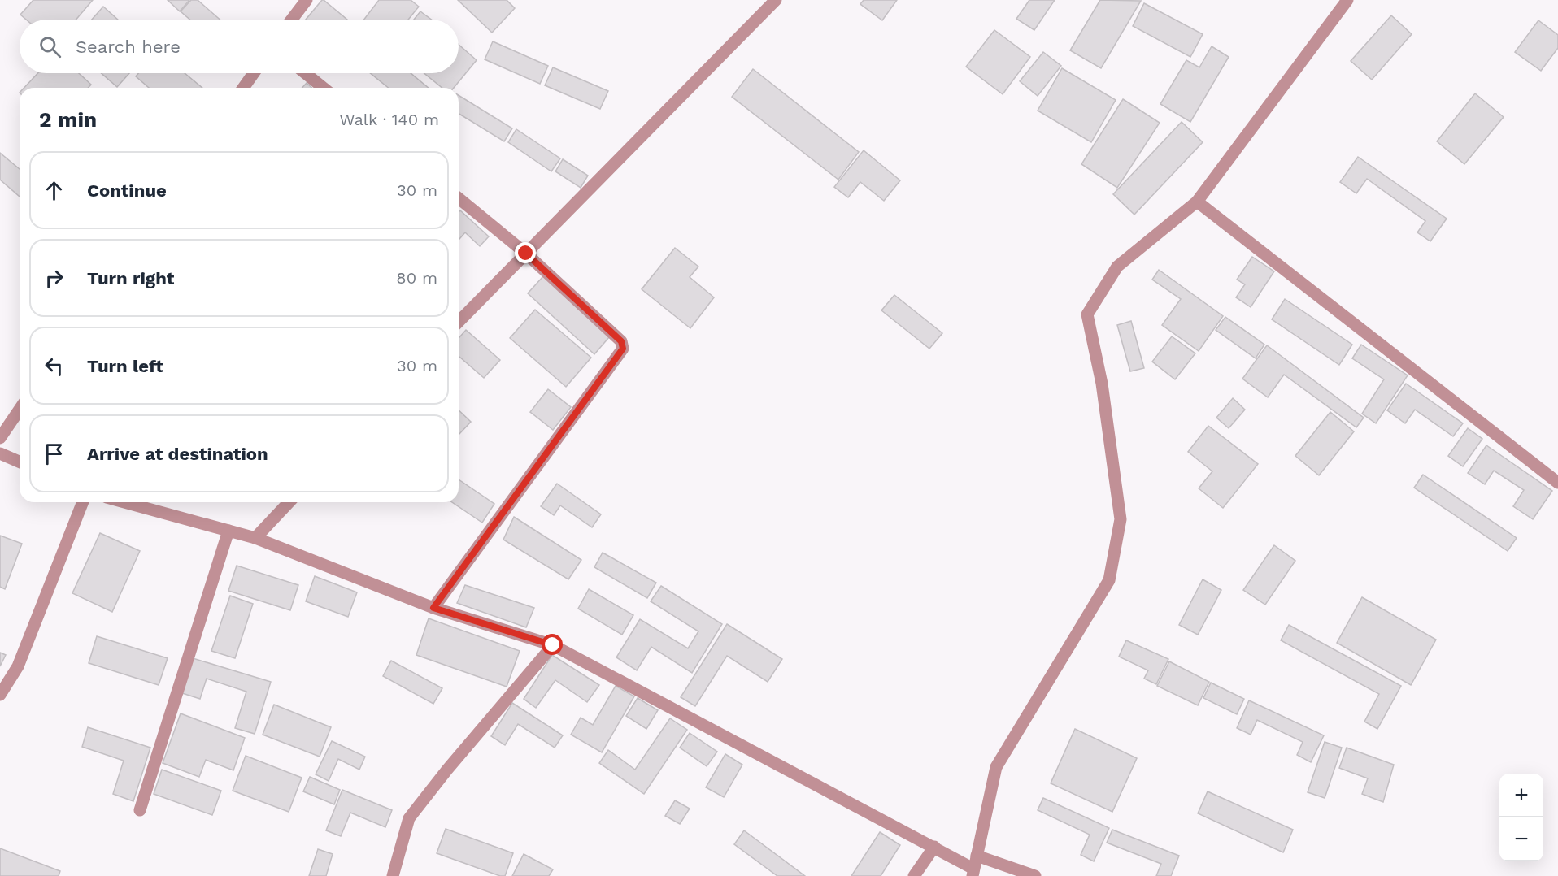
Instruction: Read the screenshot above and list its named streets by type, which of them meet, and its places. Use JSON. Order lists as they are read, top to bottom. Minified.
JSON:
{"page":{"search":"Search here","heading":["2 min","Walk · 140 m"],"list":[["Continue","30 m"],["Turn right","80 m"],["Turn left","30 m"],"Arrive at destination"],"map_buttons":["+","−"]}}
